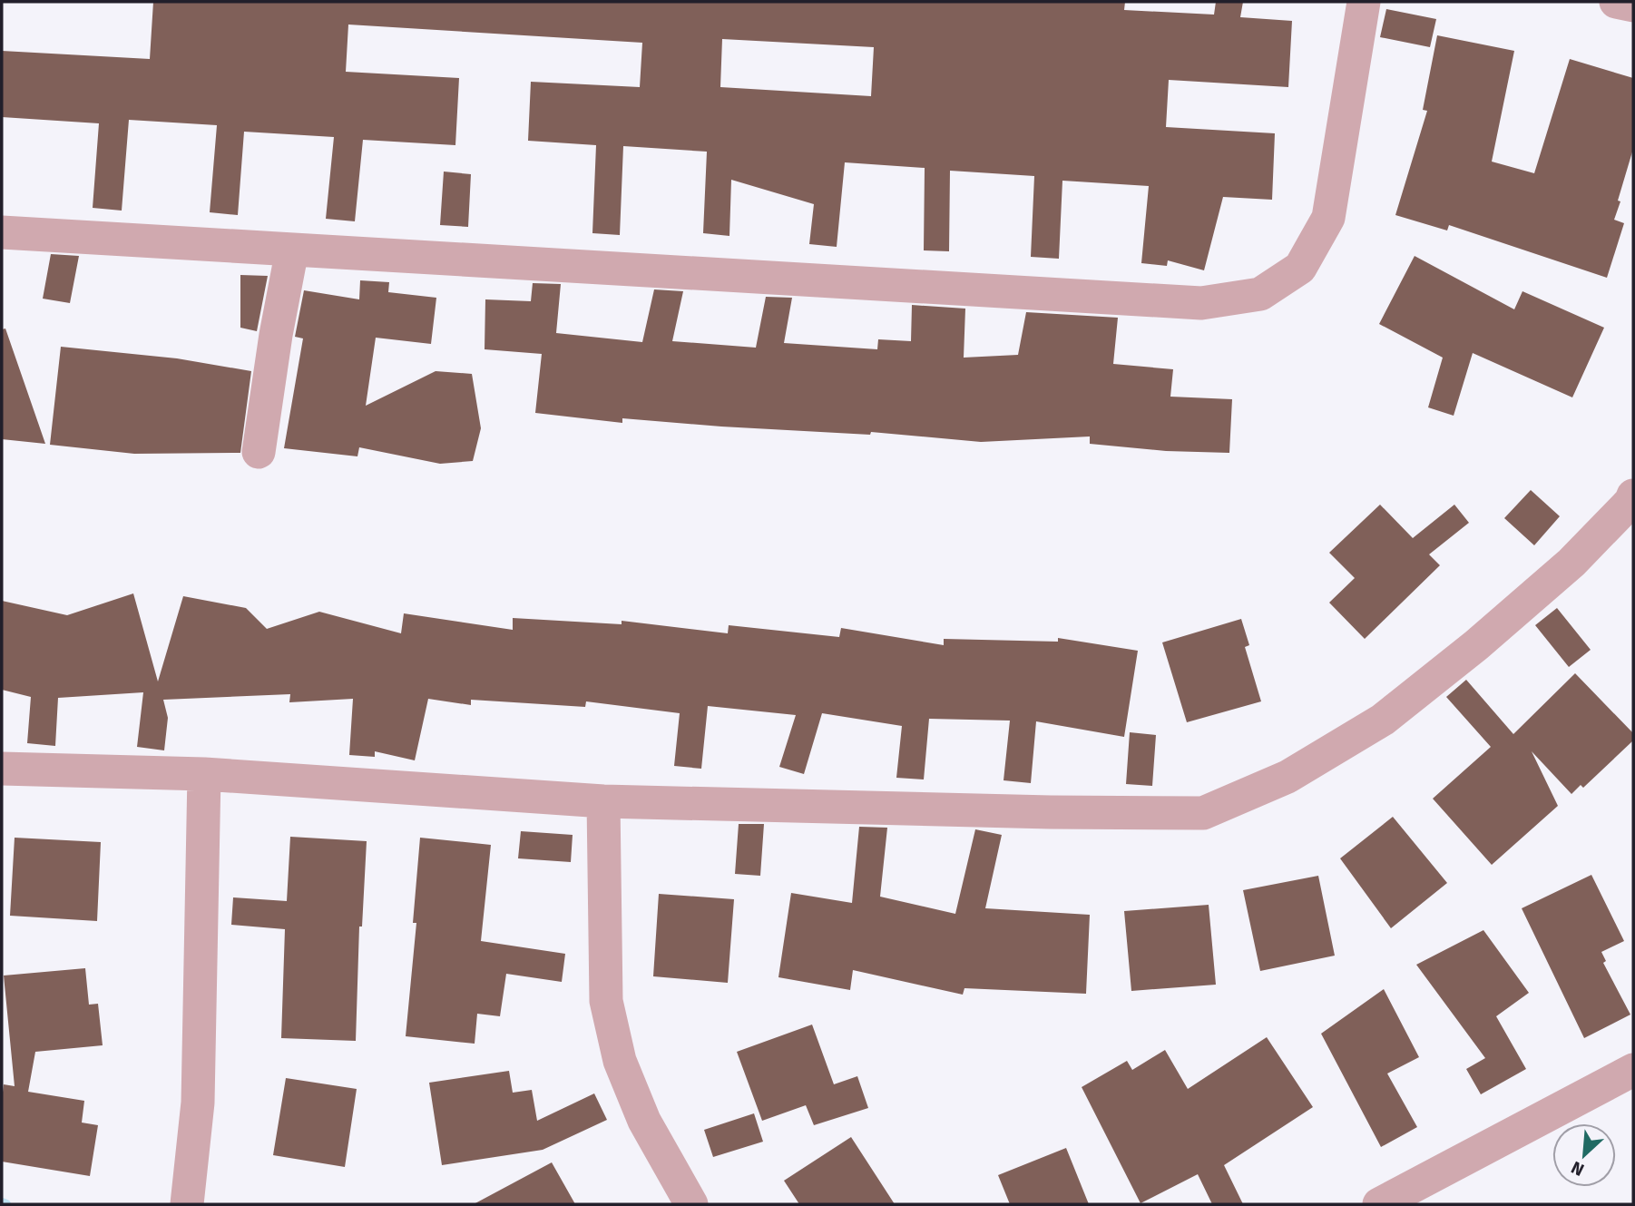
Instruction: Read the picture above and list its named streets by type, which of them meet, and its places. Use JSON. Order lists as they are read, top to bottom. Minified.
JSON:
{"north":"bottom left"}
